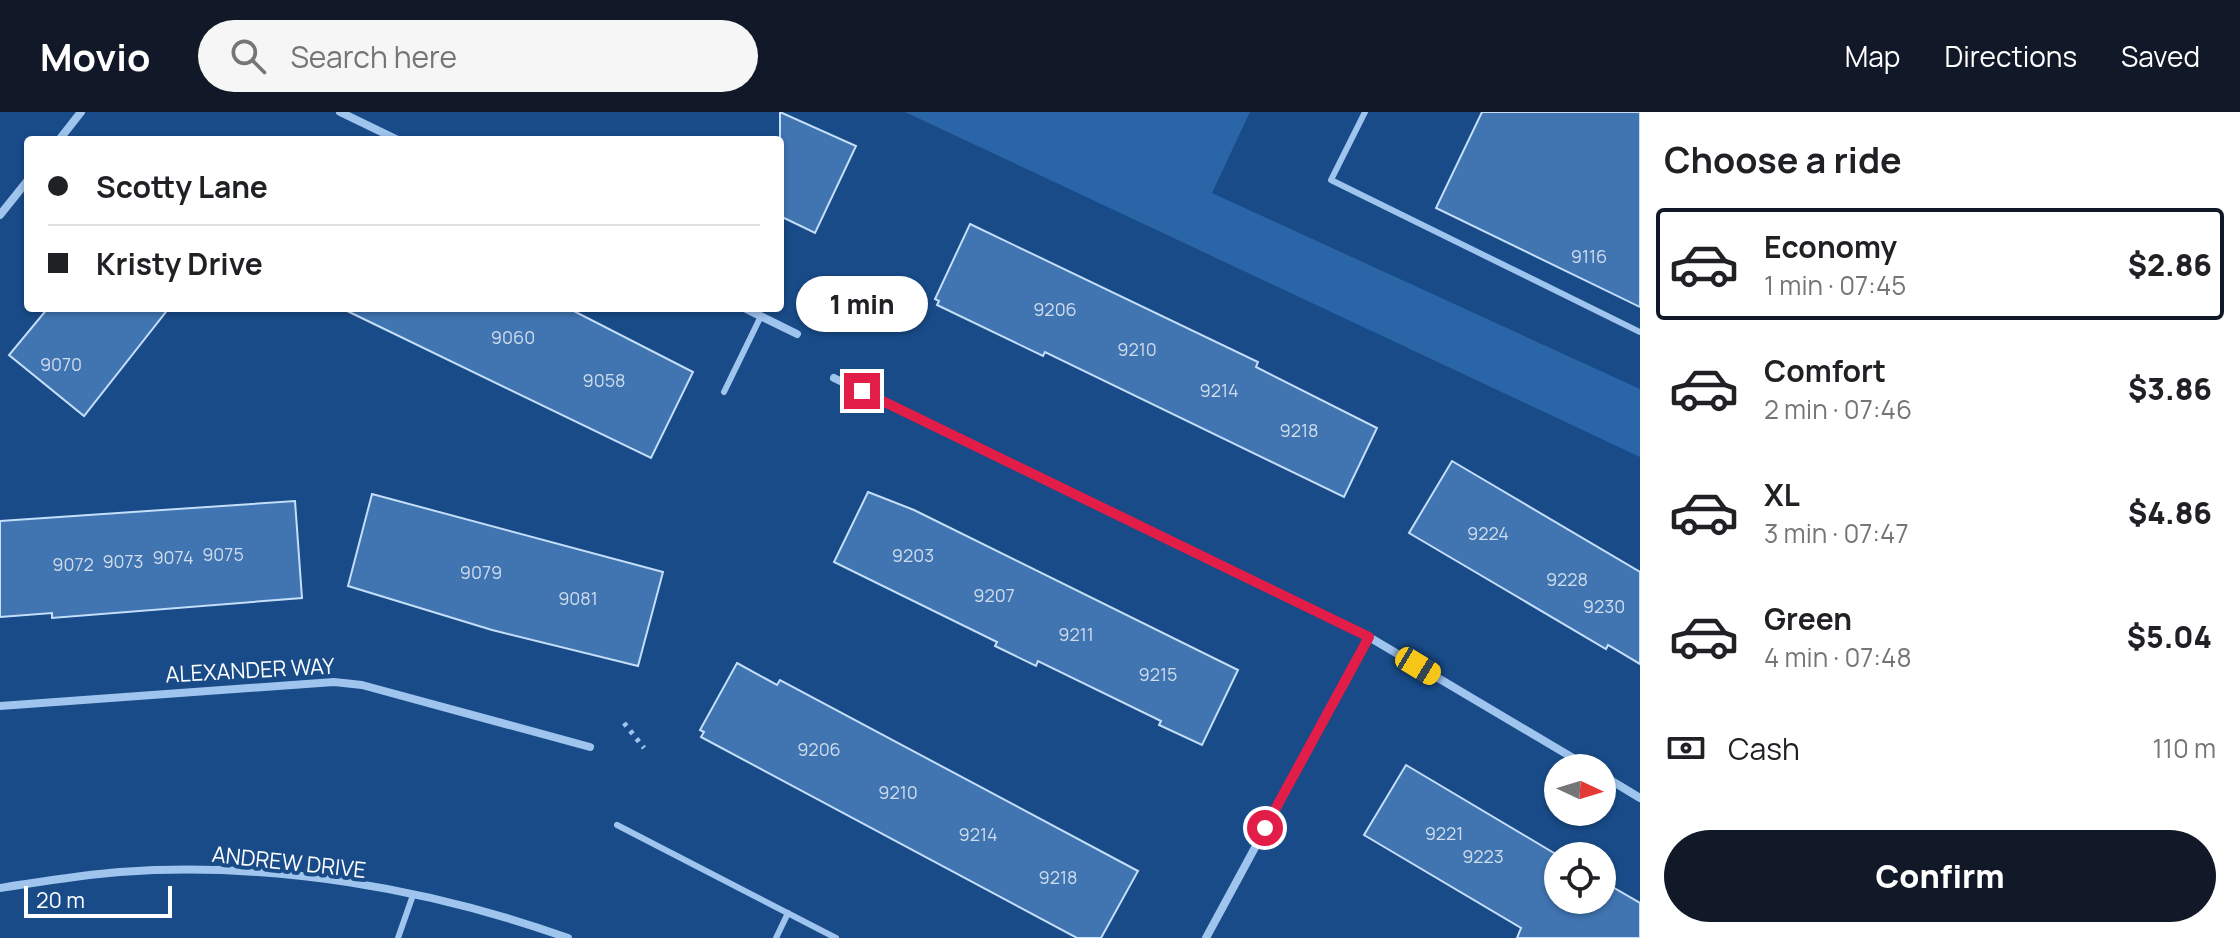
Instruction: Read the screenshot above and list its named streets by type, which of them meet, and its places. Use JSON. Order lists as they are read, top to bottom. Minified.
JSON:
{"streets":{"street":["ALEXANDER WAY","ANDREW DRIVE"]},"house_numbers":["9116","9206","9060","9210","9070","9058","9214","9218","9224","9075","9203","9074","9073","9072","9079","9228","9207","9081","9230","9211","9215","9206","9210","9221","9214","9223","9218"],"scale_bar":"20 m","north":"right","page":{"header":"Movio","search":"Search here","nav":["Map","Directions","Saved"],"heading":"Choose a ride","banner":["Scotty Lane","Kristy Drive"],"list":[{"name":"Economy","note":"1 min · 07:45","value":"$2.86"},{"name":"Comfort","note":"2 min · 07:46","value":"$3.86"},{"name":"XL","note":"3 min · 07:47","value":"$4.86"},{"name":"Green","note":"4 min · 07:48","value":"$5.04"}],"bubble":"1 min","pay":["Cash","110 m"],"buttons":"Confirm","scale":"20 m"}}
